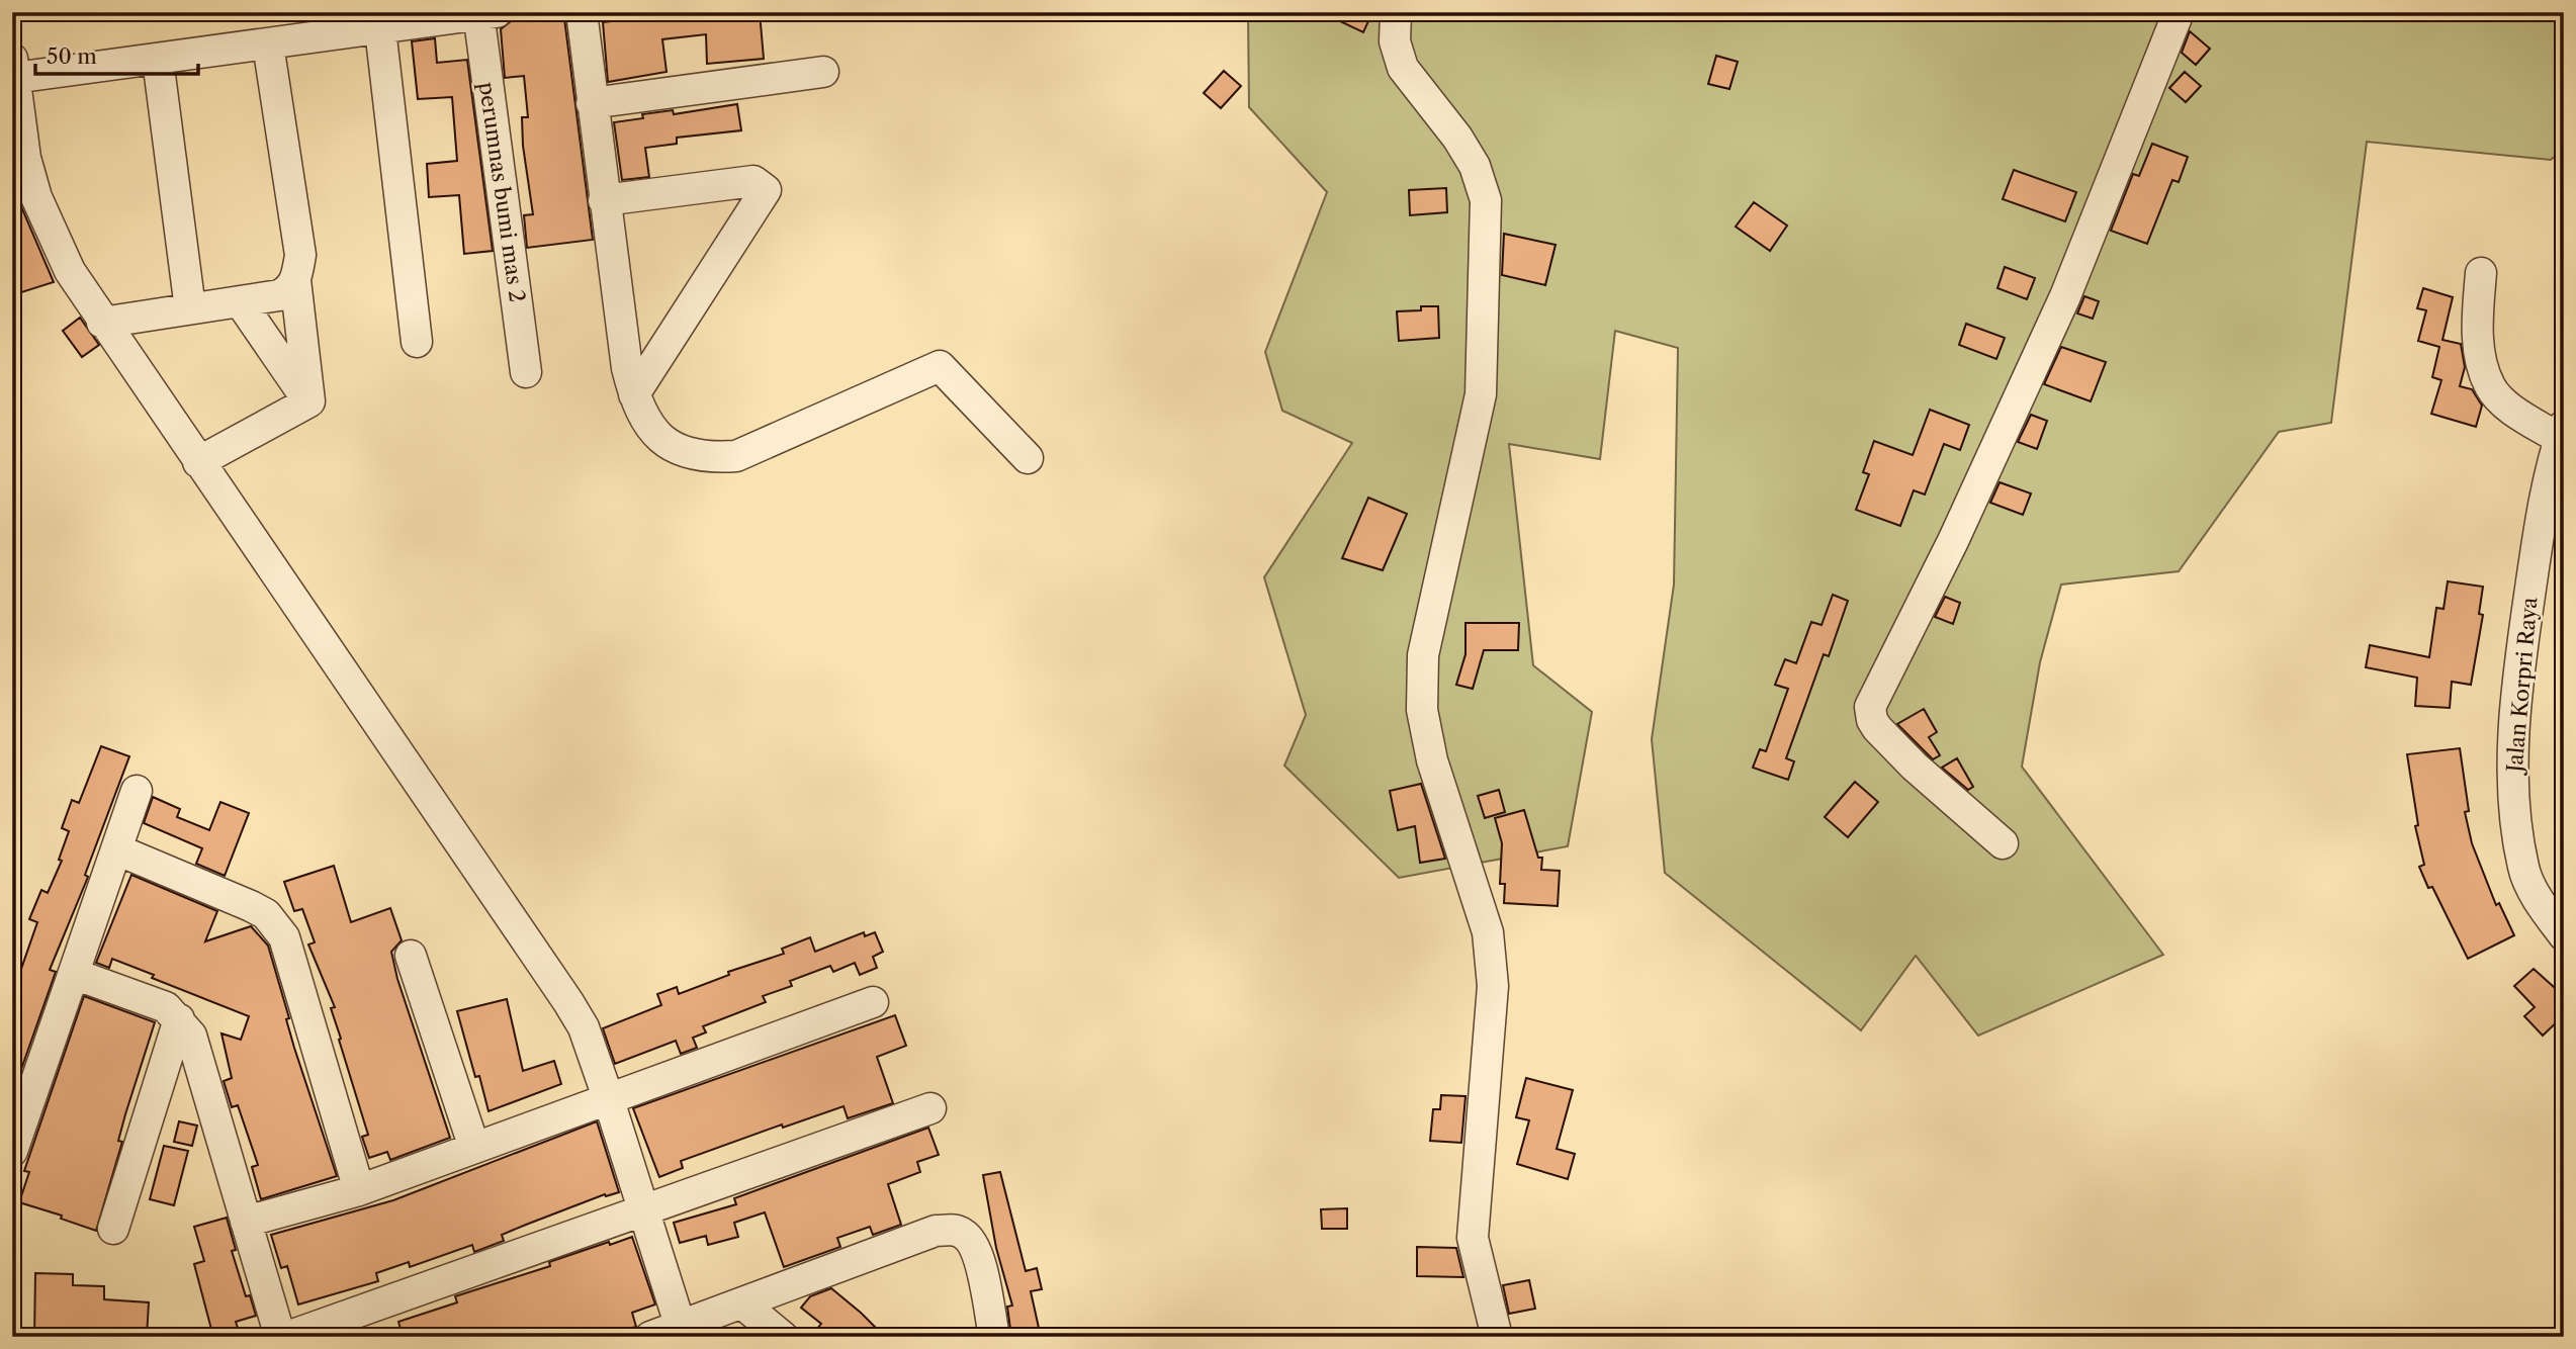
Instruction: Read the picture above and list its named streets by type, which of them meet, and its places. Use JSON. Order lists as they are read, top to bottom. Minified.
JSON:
{"streets":{"street":["perumnas bumi mas 2","Jalan Korpri Raya"]},"scale_bar":"50 m"}
